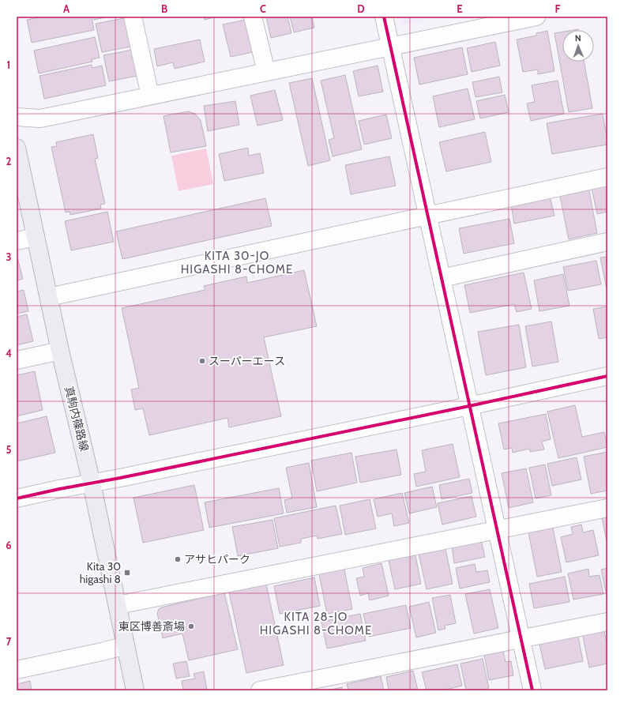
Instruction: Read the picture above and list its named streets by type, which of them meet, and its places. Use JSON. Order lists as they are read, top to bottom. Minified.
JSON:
{"streets":{"main road":["真駒内篠路線"]},"districts":["KITA 30-JO HIGASHI 8-CHOME","KITA 28-JO HIGASHI 8-CHOME"],"places":{"other":["スーパーエース","アサヒパーク","東区博善斎場"],"transit":["Kita 30 higashi 8"]},"north":"top","grid":{"columns":["A","B","C","D","E","F"],"rows":["1","2","3","4","5","6","7"]}}
